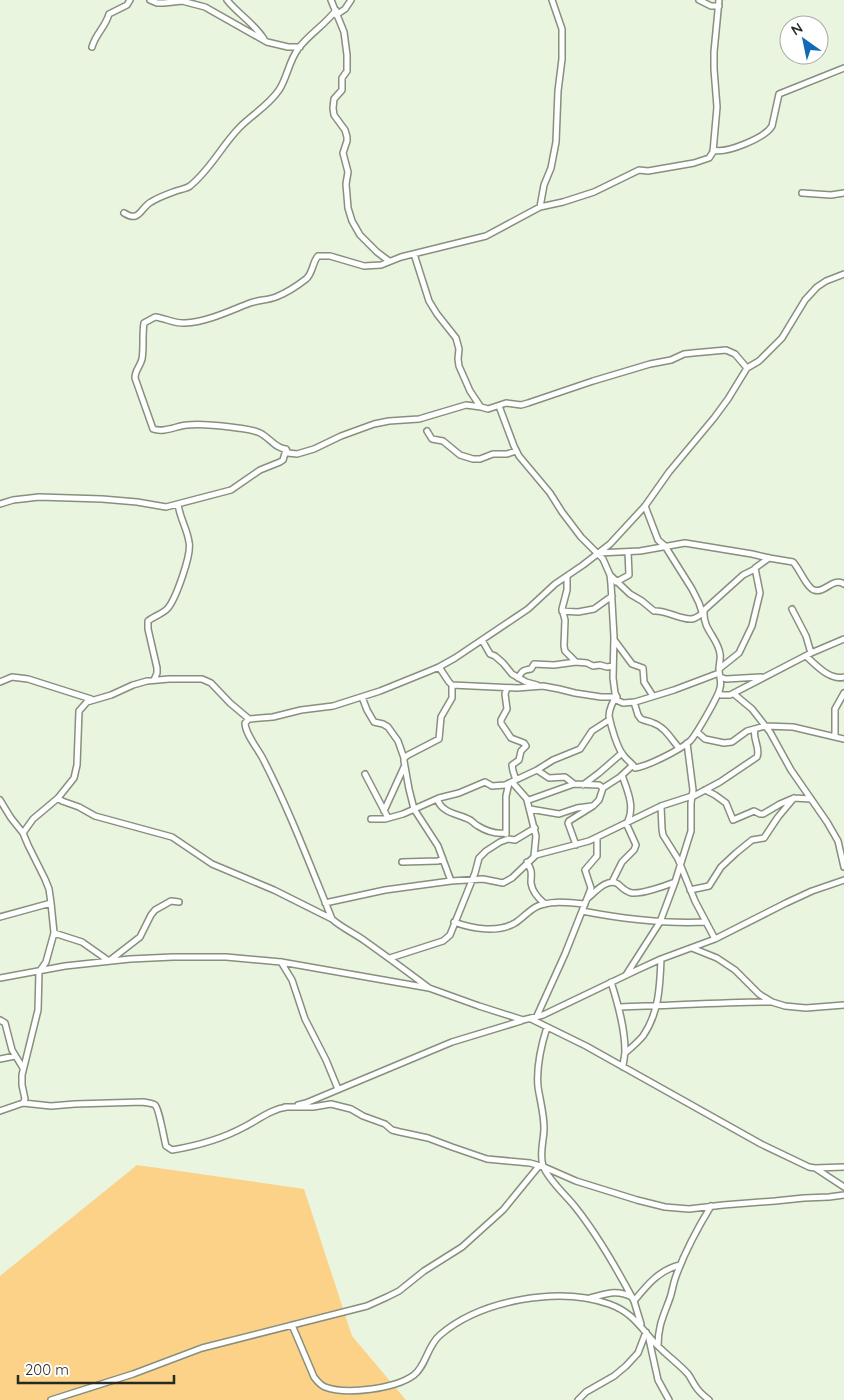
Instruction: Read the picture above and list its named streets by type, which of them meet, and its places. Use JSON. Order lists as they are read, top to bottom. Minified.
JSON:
{"scale_bar":"200 m","north":"top left"}
